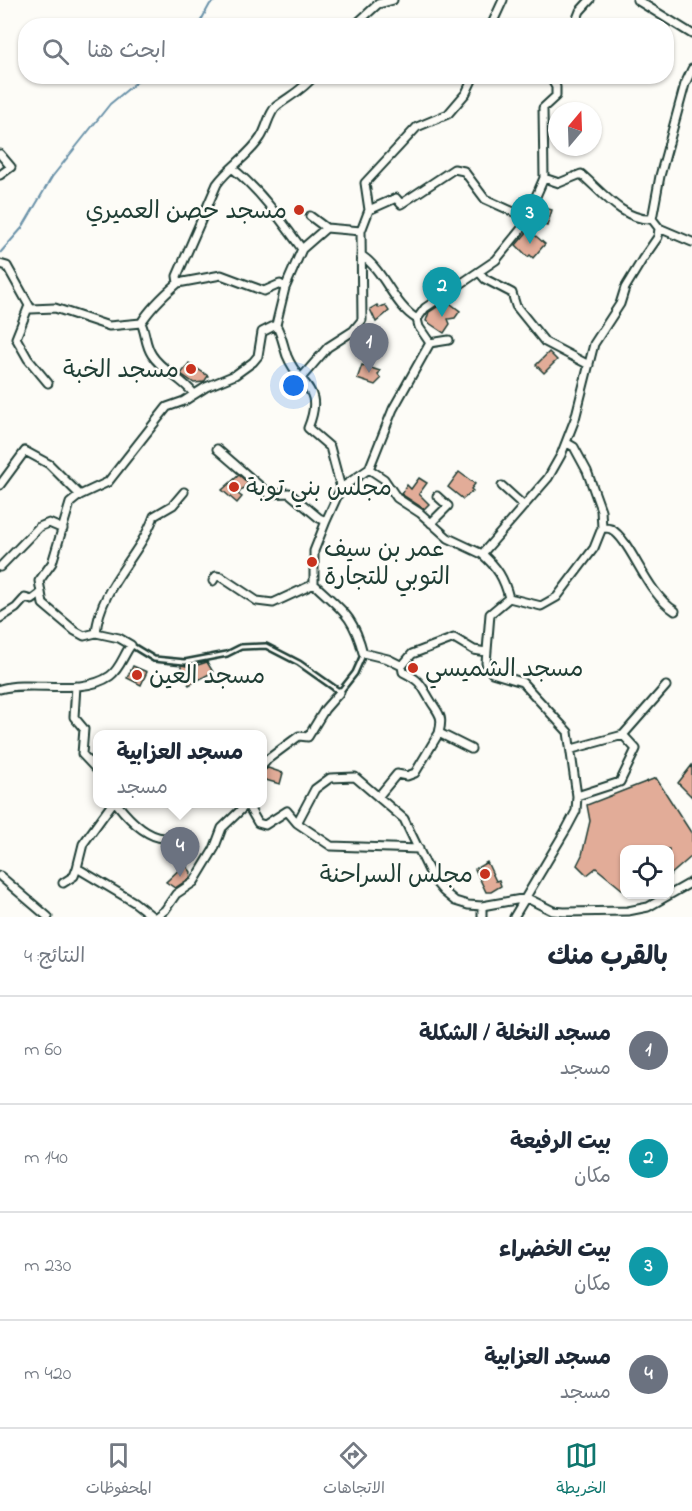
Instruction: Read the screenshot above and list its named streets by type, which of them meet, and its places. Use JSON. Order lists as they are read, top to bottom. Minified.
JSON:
{"places":["مسجد حصن العميري","مسجد الخبة","مجلس بني توبة","عمر بن سيف التوبي للتجارة","مسجد الشميسي","مسجد العين","مجلس السراحنة"],"north":"top","page":{"search":"ابحث هنا","pins":["3","2","1","4"],"popup":["مسجد العزابية","مسجد"],"heading":["بالقرب منك","النتائج: 4"],"list":[{"mark":"1","name":"مسجد النخلة / الشكلة","note":"مسجد","value":"60 m"},{"mark":"2","name":"بيت الرفيعة","note":"مكان","value":"140 m"},{"mark":"3","name":"بيت الخضراء","note":"مكان","value":"230 m"},{"mark":"4","name":"مسجد العزابية","note":"مسجد","value":"420 m"}],"nav":["الخريطة","الاتجاهات","المحفوظات"]}}
